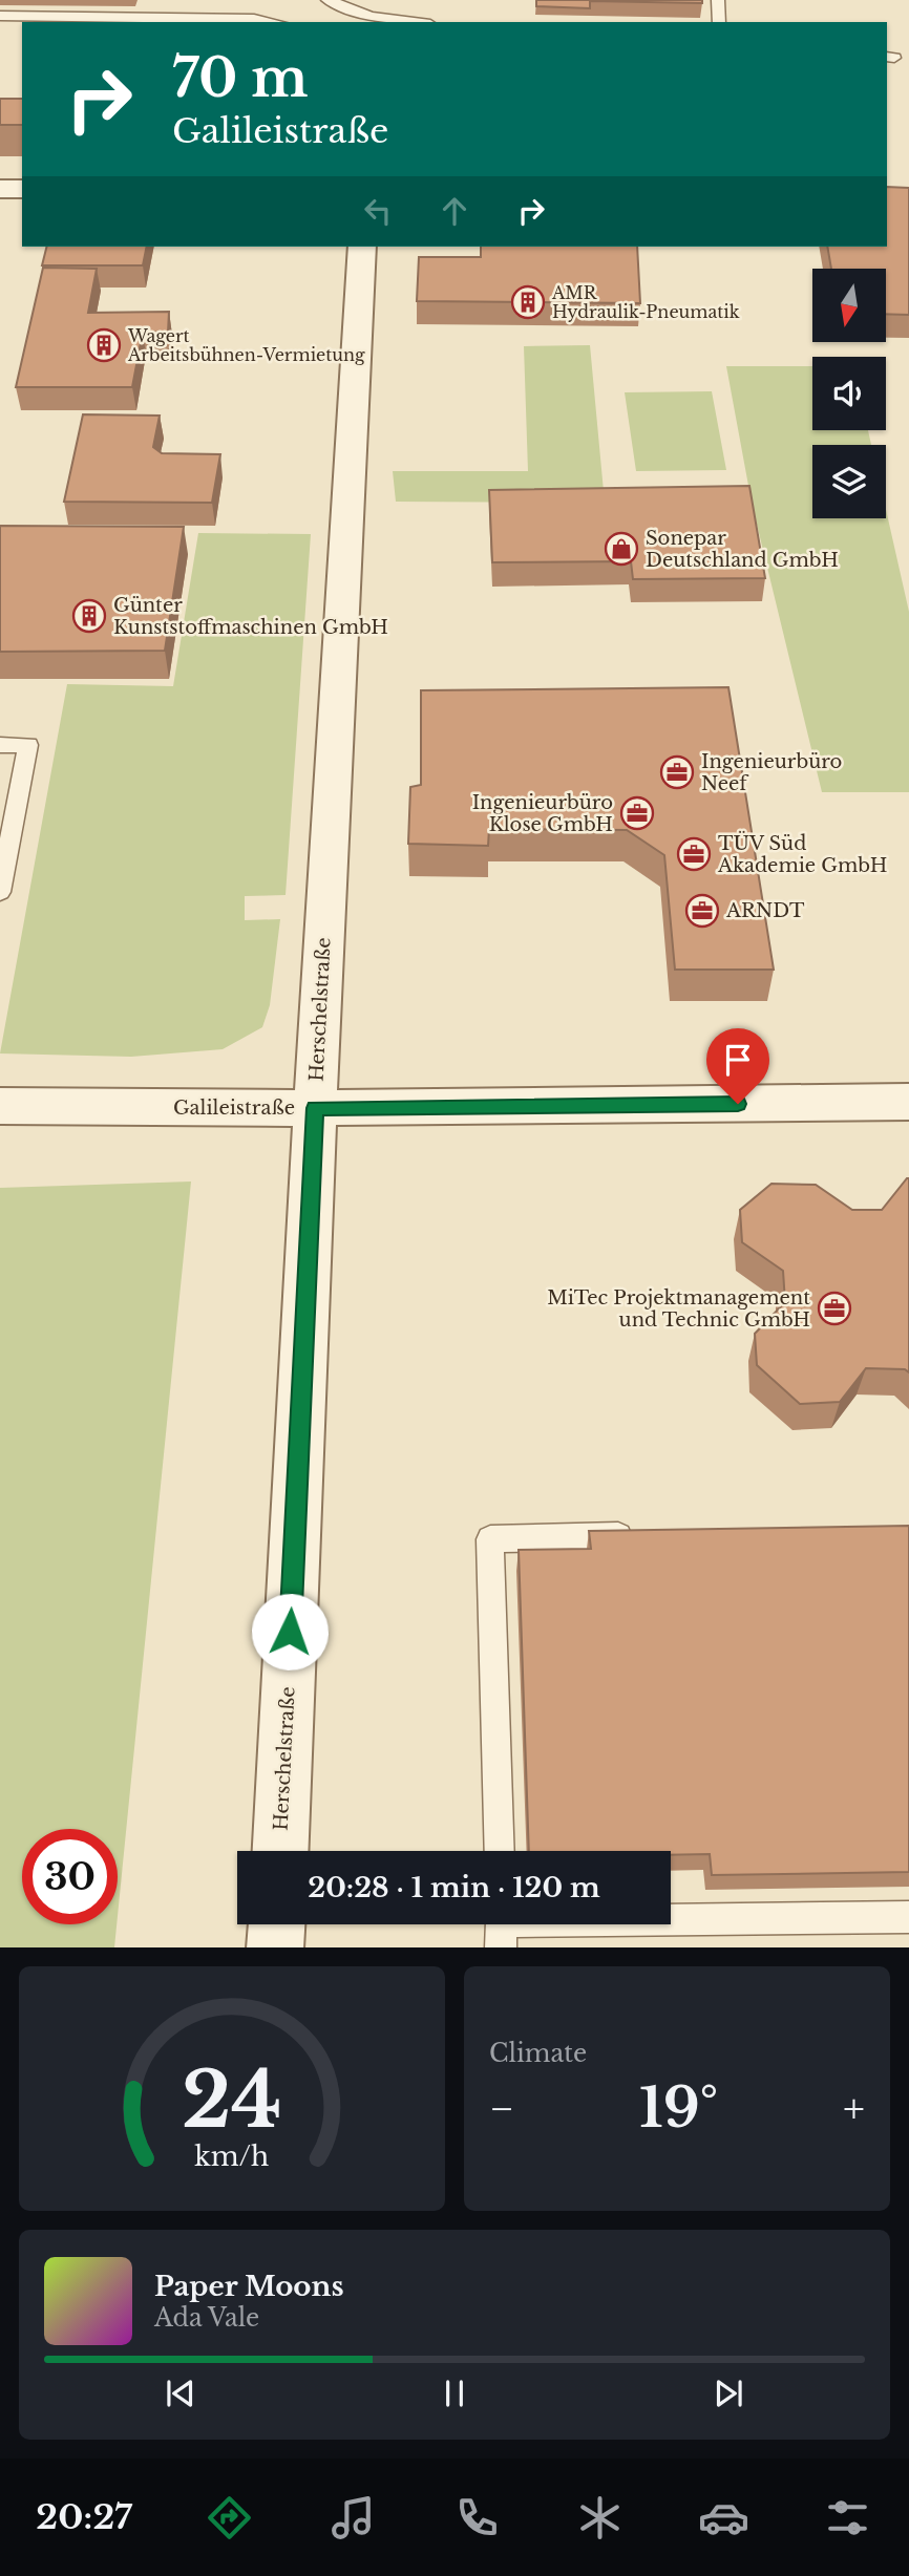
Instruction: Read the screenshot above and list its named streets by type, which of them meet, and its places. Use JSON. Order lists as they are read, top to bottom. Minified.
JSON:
{"streets":{"street":["Herschelstraße","Galileistraße"]},"crossings":[["Herschelstraße","Galileistraße"]],"places":{"building":["AMR Hydraulik-Pneumatik","Wagert Arbeitsbühnen-Vermietung","Günter Kunststoffmaschinen GmbH"],"shop":["Sonepar Deutschland GmbH"],"office":["Ingenieurbüro Neef","Ingenieurbüro Klose GmbH","TÜV Süd Akademie GmbH","ARNDT","MiTec Projektmanagement und Technic GmbH"]},"north":"bottom","page":{"turn":["70 m","Galileistraße"],"limit":"30","trip":"20:28 · 1 min · 120 m","tile":"Climate","heat":["−","19°","+"],"song":["Paper Moons","Ada Vale"],"tabs":"20:27","gauge":["24","km/h"]}}
